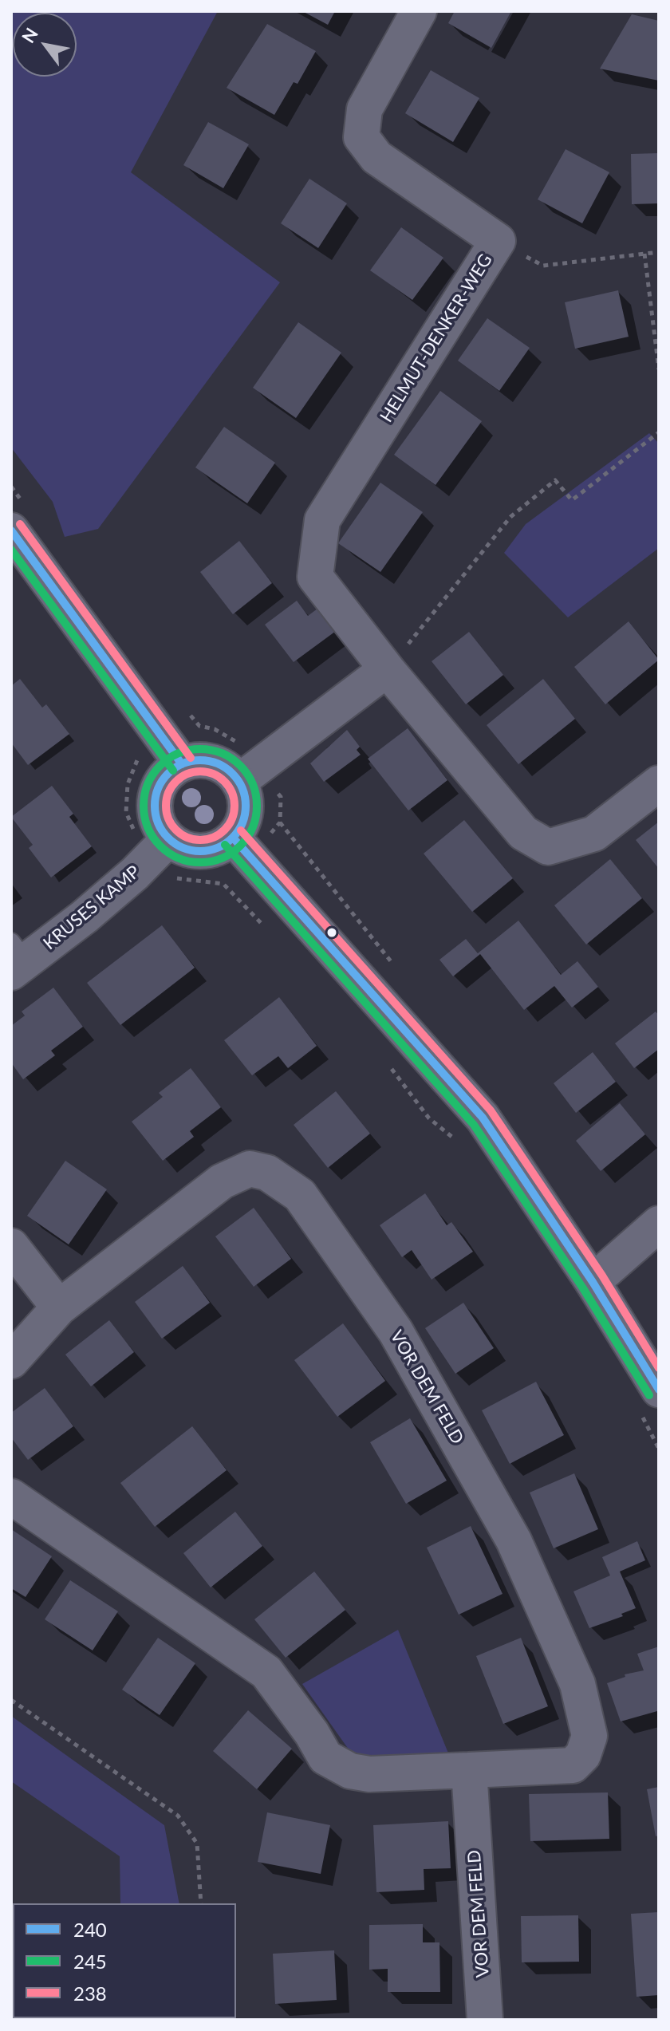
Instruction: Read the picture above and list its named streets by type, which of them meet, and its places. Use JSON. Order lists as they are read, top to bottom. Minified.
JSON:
{"streets":{"street":["HELMUT-DENKER-WEG","KRUSES KAMP","VOR DEM FELD"]},"lines":["transit line 238","transit line 240","transit line 245"],"legend":["240","245","238"],"north":"top left"}
